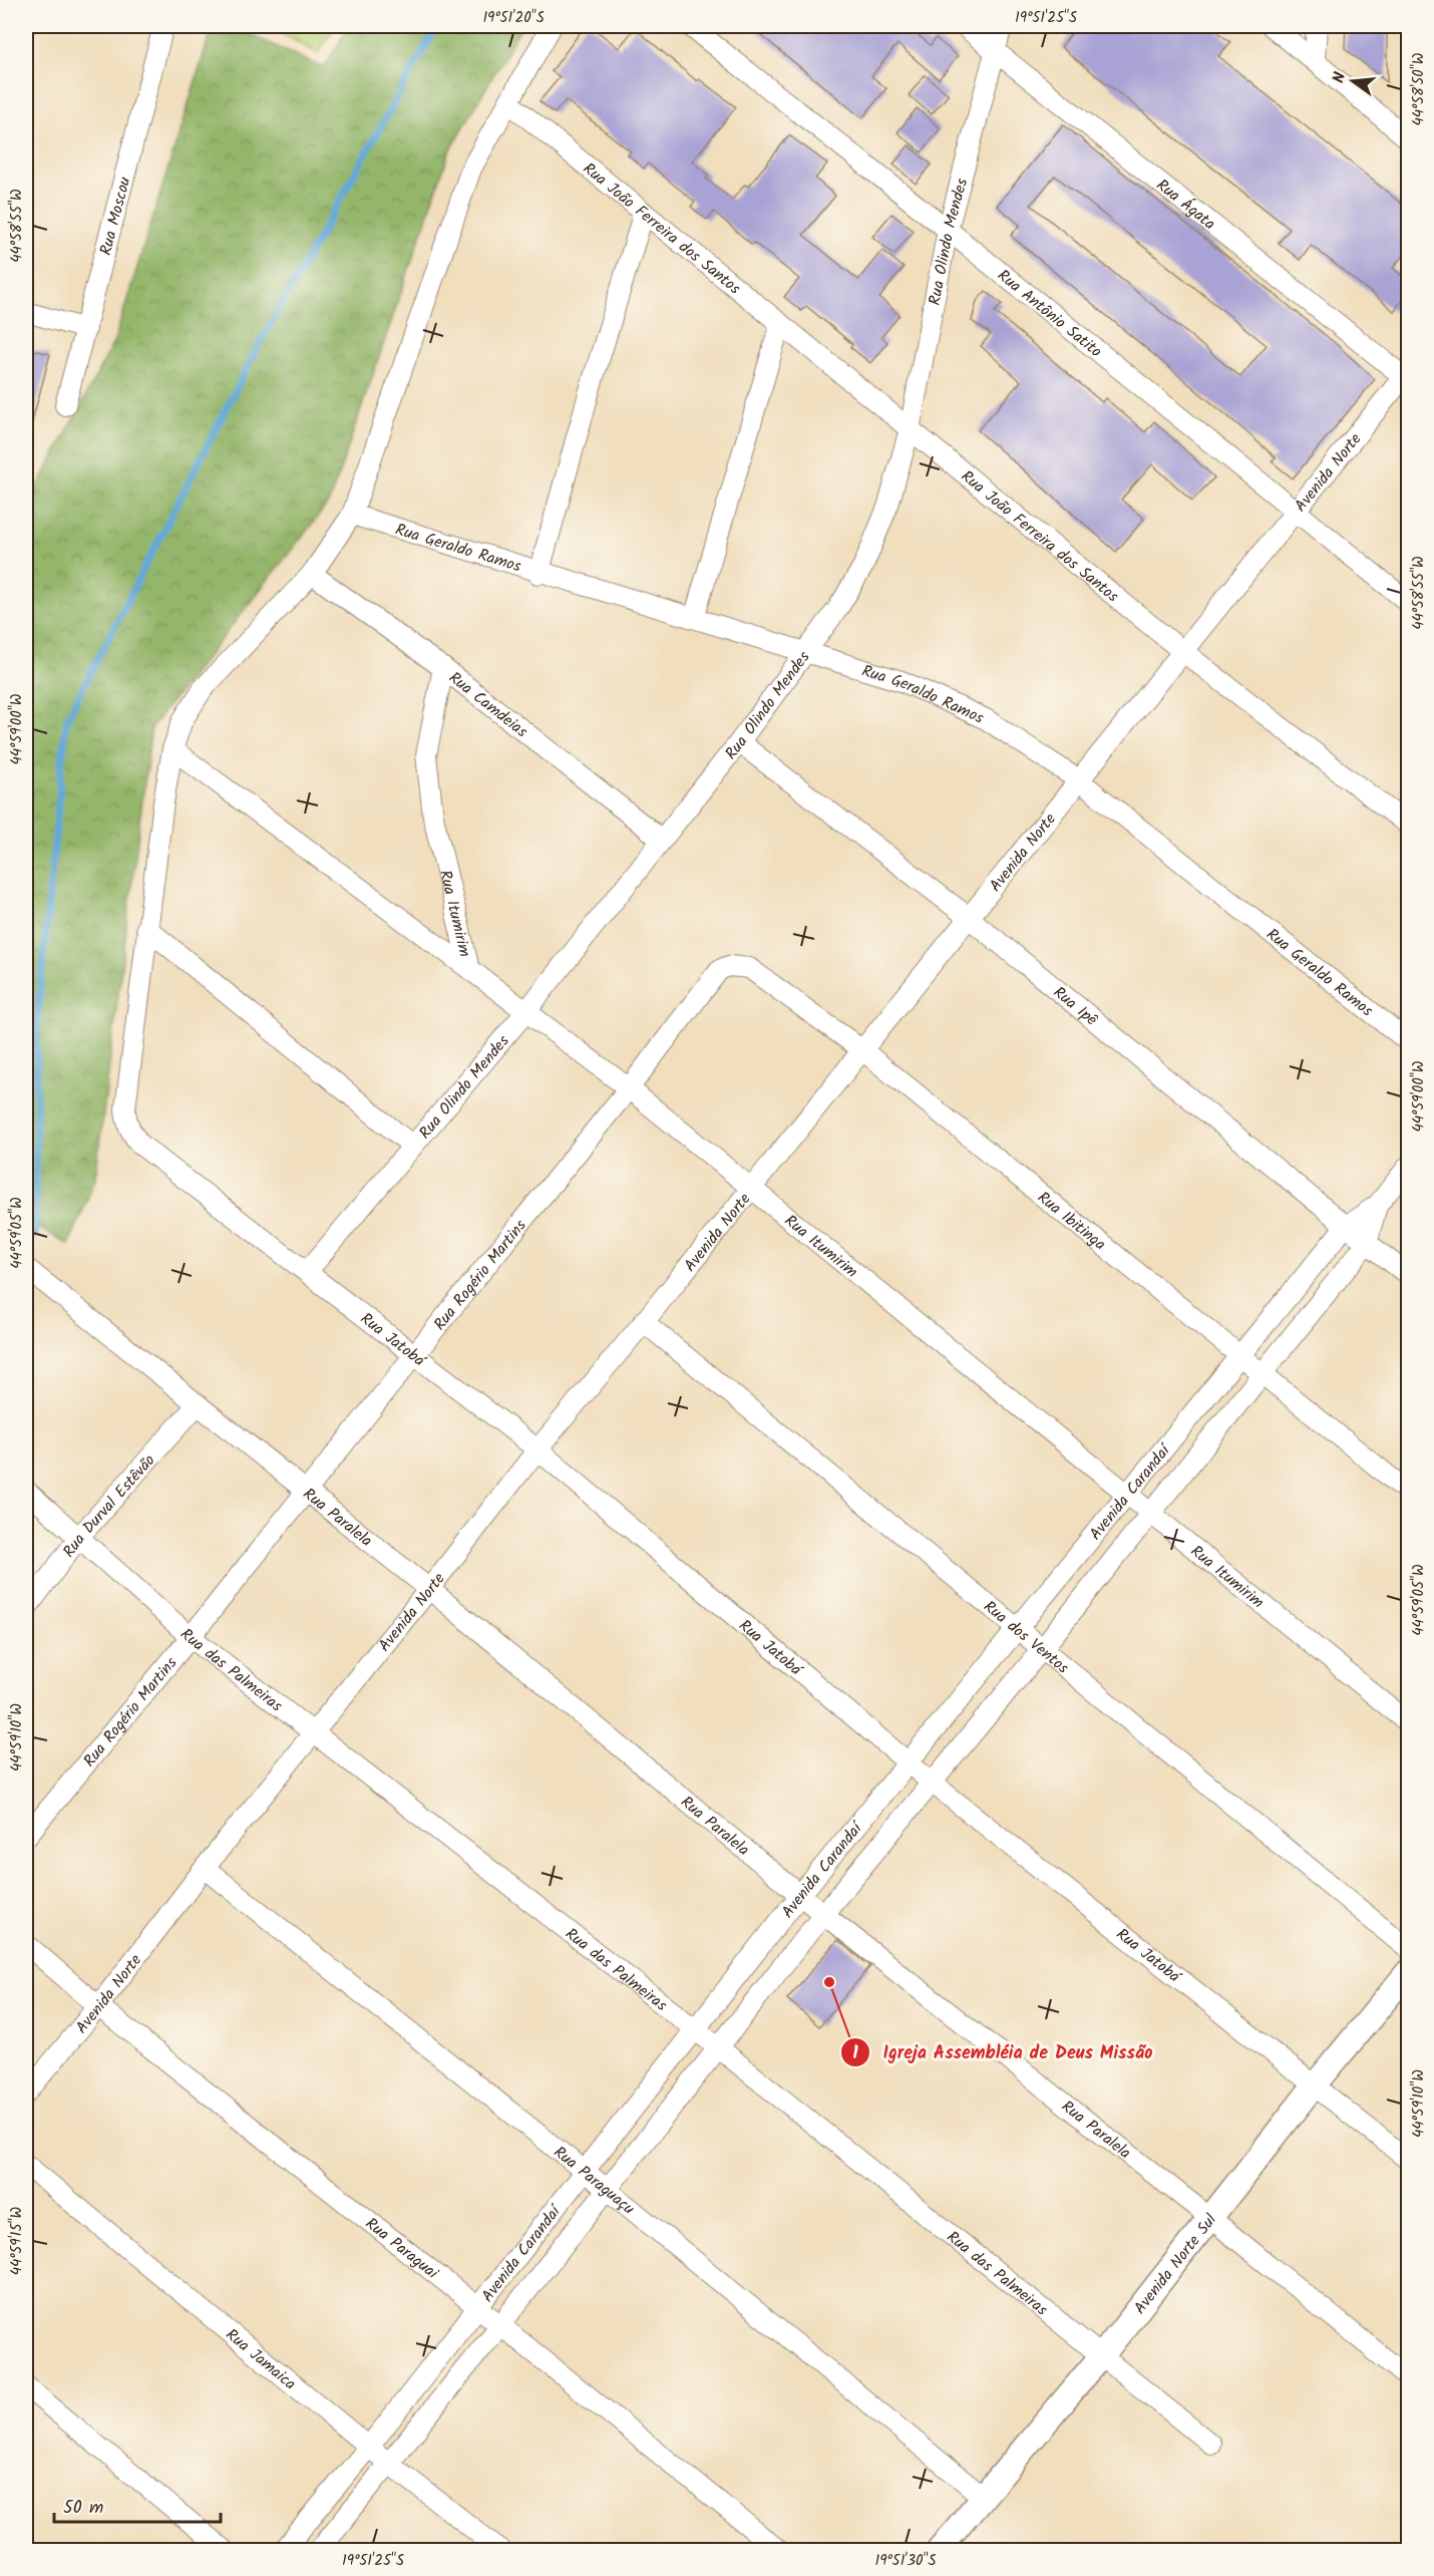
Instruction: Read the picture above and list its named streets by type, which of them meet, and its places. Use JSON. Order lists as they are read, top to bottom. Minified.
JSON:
{"streets":{"street":["Rua Ágata","Rua Moscou","Rua João Ferreira dos Santos","Rua Olindo Mendes","Rua Antônio Satito","Avenida Norte","Rua Geraldo Ramos","Rua Camdeias","Rua Itumirim","Rua Ipê","Rua Ibitinga","Rua Rogério Martins","Rua Jatobá","Avenida Carandaí","Rua Durval Estêvão","Rua Paralela","Rua dos Ventos","Rua das Palmeiras","Rua Paraguaçu","Rua Paraguai","Avenida Norte Sul","Rua Jamaica"]},"crossings":[["Rua Ágata","Rua Olindo Mendes"],["Rua Ágata","Avenida Norte"],["Rua João Ferreira dos Santos","Rua Olindo Mendes"],["Rua João Ferreira dos Santos","Avenida Norte"],["Rua Olindo Mendes","Rua Antônio Satito"],["Rua Olindo Mendes","Rua Geraldo Ramos"],["Rua Olindo Mendes","Rua Camdeias"],["Rua Olindo Mendes","Rua Itumirim"],["Rua Olindo Mendes","Rua Ipê"],["Rua Olindo Mendes","Rua Jatobá"],["Rua Antônio Satito","Avenida Norte"],["Avenida Norte","Rua Geraldo Ramos"],["Avenida Norte","Rua Itumirim"],["Avenida Norte","Rua Ipê"],["Avenida Norte","Rua Ibitinga"],["Avenida Norte","Rua Jatobá"],["Avenida Norte","Rua Paralela"],["Avenida Norte","Rua dos Ventos"],["Avenida Norte","Rua das Palmeiras"],["Avenida Norte","Rua Paraguaçu"],["Avenida Norte","Rua Paraguai"],["Rua Camdeias","Rua Itumirim"],["Rua Itumirim","Rua Rogério Martins"],["Rua Itumirim","Avenida Carandaí"],["Rua Ipê","Avenida Carandaí"],["Rua Ibitinga","Rua Rogério Martins"],["Rua Ibitinga","Avenida Carandaí"],["Rua Rogério Martins","Rua Jatobá"],["Rua Rogério Martins","Rua Paralela"],["Rua Rogério Martins","Rua das Palmeiras"],["Rua Jatobá","Avenida Carandaí"],["Rua Jatobá","Avenida Norte Sul"],["Avenida Carandaí","Rua Paralela"],["Avenida Carandaí","Rua dos Ventos"],["Avenida Carandaí","Rua das Palmeiras"],["Avenida Carandaí","Rua Paraguaçu"],["Avenida Carandaí","Rua Paraguai"],["Avenida Carandaí","Rua Jamaica"],["Rua Durval Estêvão","Rua Paralela"],["Rua Durval Estêvão","Rua das Palmeiras"],["Rua Paralela","Avenida Norte Sul"],["Rua das Palmeiras","Avenida Norte Sul"],["Rua Paraguaçu","Avenida Norte Sul"]],"places":["Igreja Assembléia de Deus Missão"],"scale_bar":"50 m","north":"left","coordinates":["19°51'20\"S","19°51'25\"S","44°58'50\"W","44°58'55\"W","44°59'00\"W","44°59'05\"W","44°59'10\"W","44°59'15\"W","19°51'30\"S"]}
